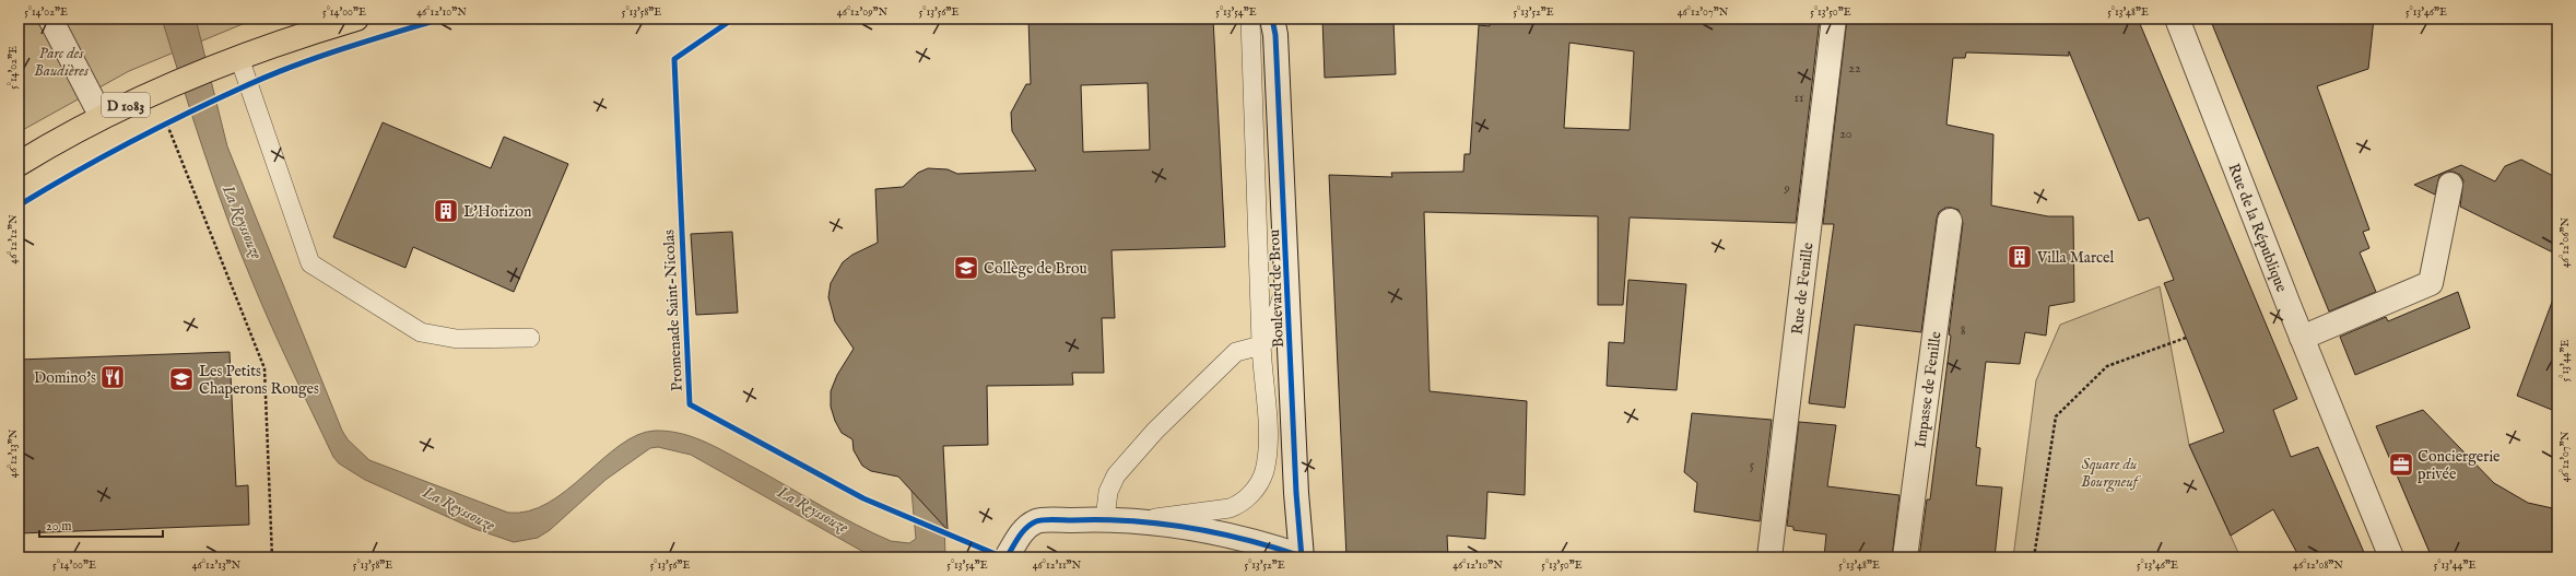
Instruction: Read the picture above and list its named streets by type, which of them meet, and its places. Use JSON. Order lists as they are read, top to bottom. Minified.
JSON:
{"streets":{"main road":["D 1083"],"street":["Rue de la République","Boulevard de Brou","Rue de Fenille","Impasse de Fenille"],"cycle path":["Promenade Saint-Nicolas"]},"water":["La Reyssouze"],"parks":["Parc des Baudières","Square du Bourgneuf"],"places":{"building":["L'Horizon","Villa Marcel"],"school or university":["Collège de Brou","Les Petits Chaperons Rouges"],"restaurant":["Domino's"],"office":["Conciergerie privée"]},"house_numbers":["22","11","20","9","8","5"],"scale_bar":"20 m","coordinates":["5°14'02\"E","5°14'00\"E","46°12'10\"N","5°13'58\"E","46°12'09\"N","5°13'56\"E","5°13'54\"E","5°13'52\"E","46°12'07\"N","5°13'50\"E","5°13'48\"E","5°13'46\"E","46°12'12\"N","46°12'06\"N","5°13'44\"E","46°12'13\"N","46°12'11\"N","46°12'08\"N"]}
